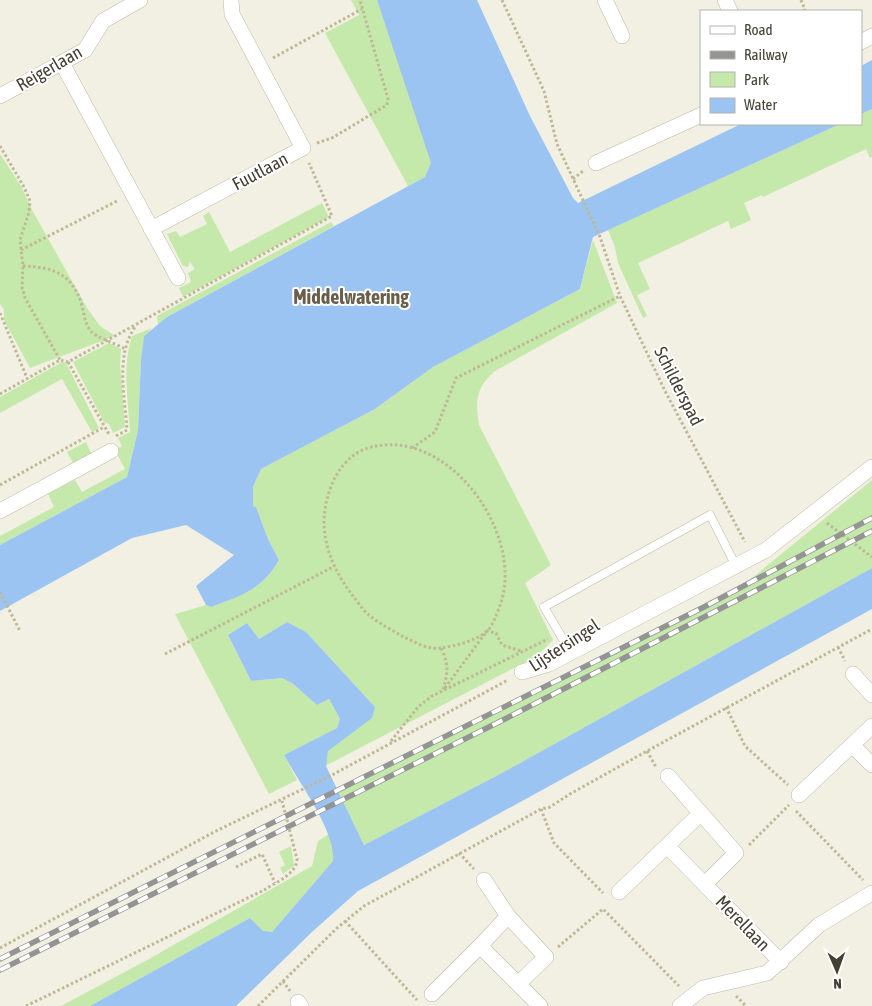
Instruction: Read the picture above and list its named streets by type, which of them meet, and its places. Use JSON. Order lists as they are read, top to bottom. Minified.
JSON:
{"streets":{"street":["Reigerlaan","Fuutlaan","Lijstersingel","Merellaan"],"path":["Schilderspad"]},"districts":["Middelwatering"],"legend":["Road","Railway","Park","Water"],"north":"bottom"}
